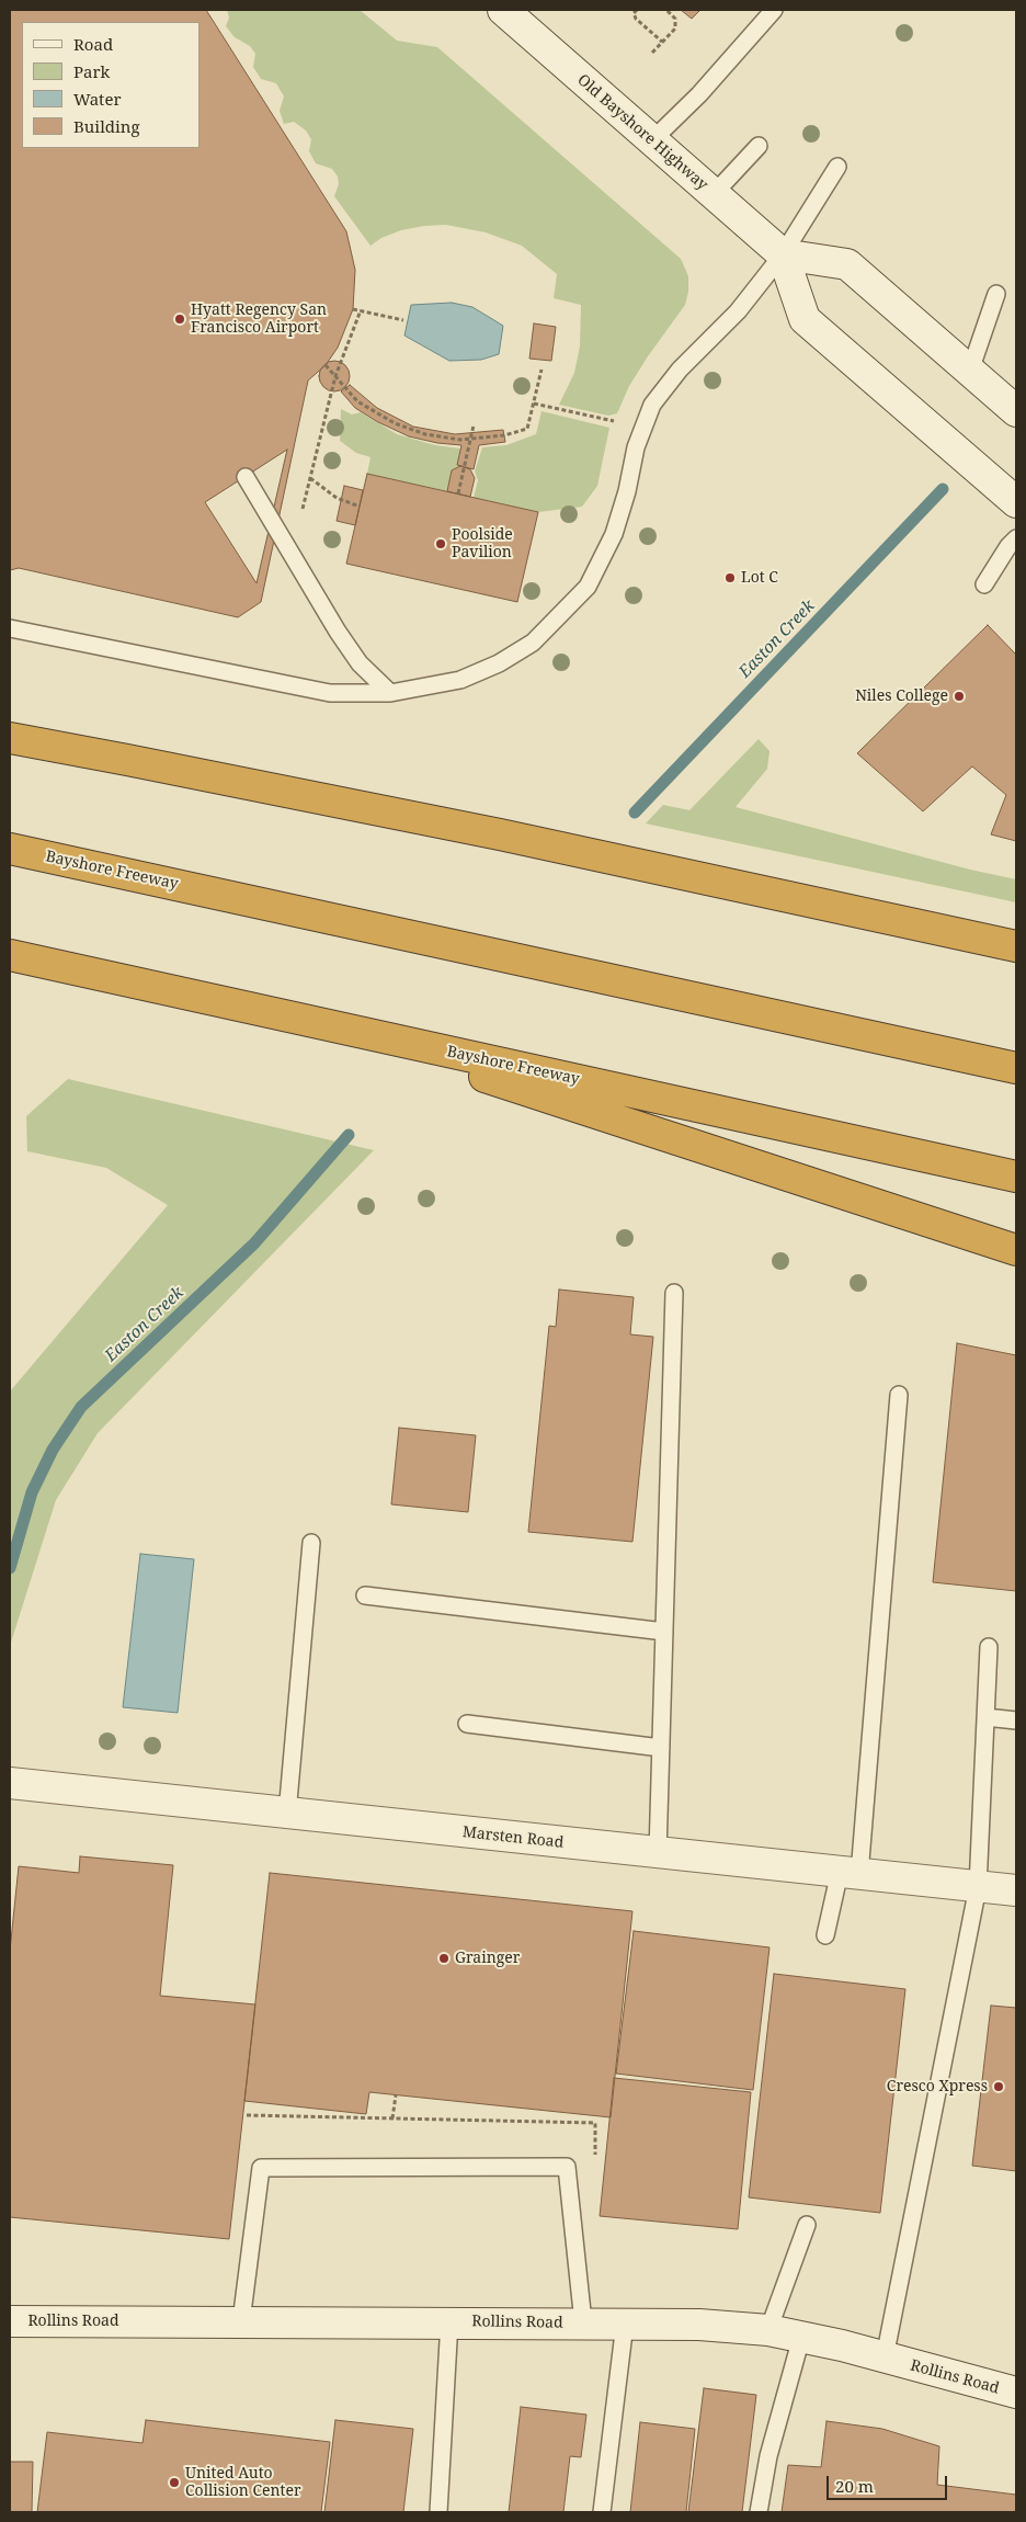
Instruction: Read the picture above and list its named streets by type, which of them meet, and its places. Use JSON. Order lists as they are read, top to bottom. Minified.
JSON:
{"streets":{"highway":["Bayshore Freeway"],"main road":["Old Bayshore Highway","Marsten Road","Rollins Road"]},"water":["Easton Creek"],"places":["Hyatt Regency San Francisco Airport","Poolside Pavilion","Lot C","Niles College","Grainger","Cresco Xpress","United Auto Collision Center"],"legend":["Road","Park","Water","Building"],"scale_bar":"20 m"}
